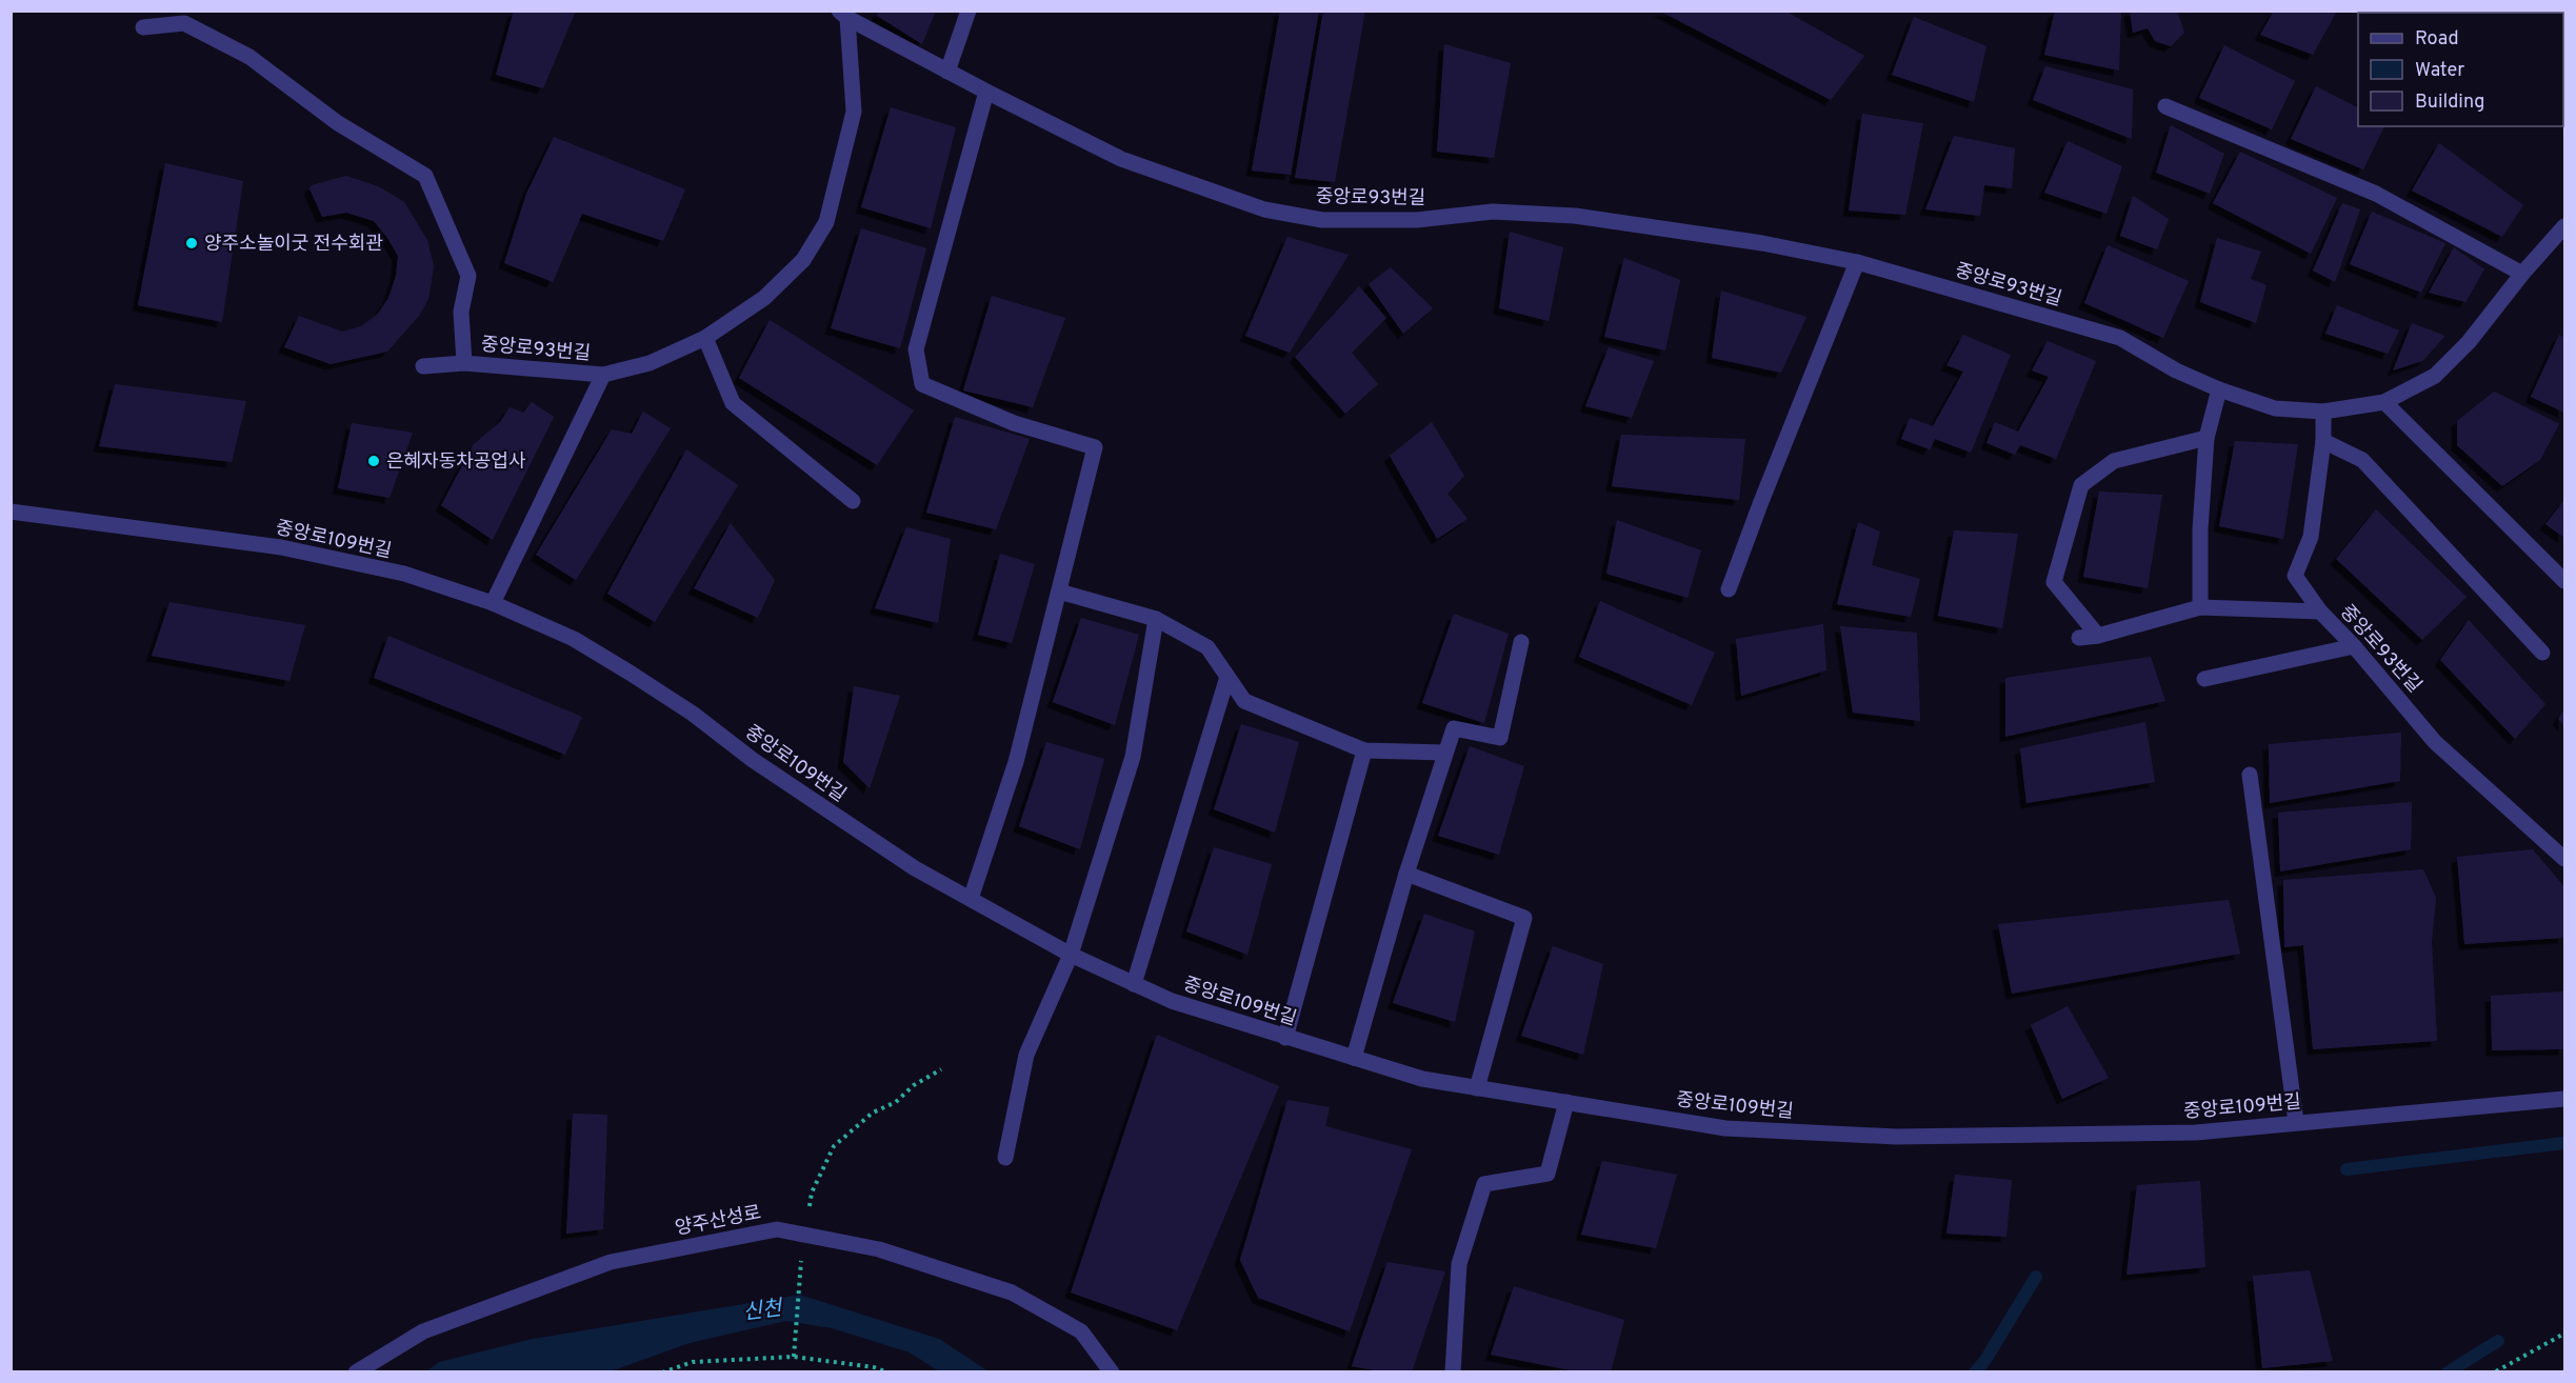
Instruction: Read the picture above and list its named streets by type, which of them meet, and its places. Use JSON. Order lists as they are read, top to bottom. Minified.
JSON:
{"streets":{"street":["중앙로93번길","중앙로109번길","양주산성로"]},"water":["신천"],"places":["양주소놀이굿 전수회관","은혜자동차공업사"],"legend":["Road","Water","Building"]}
